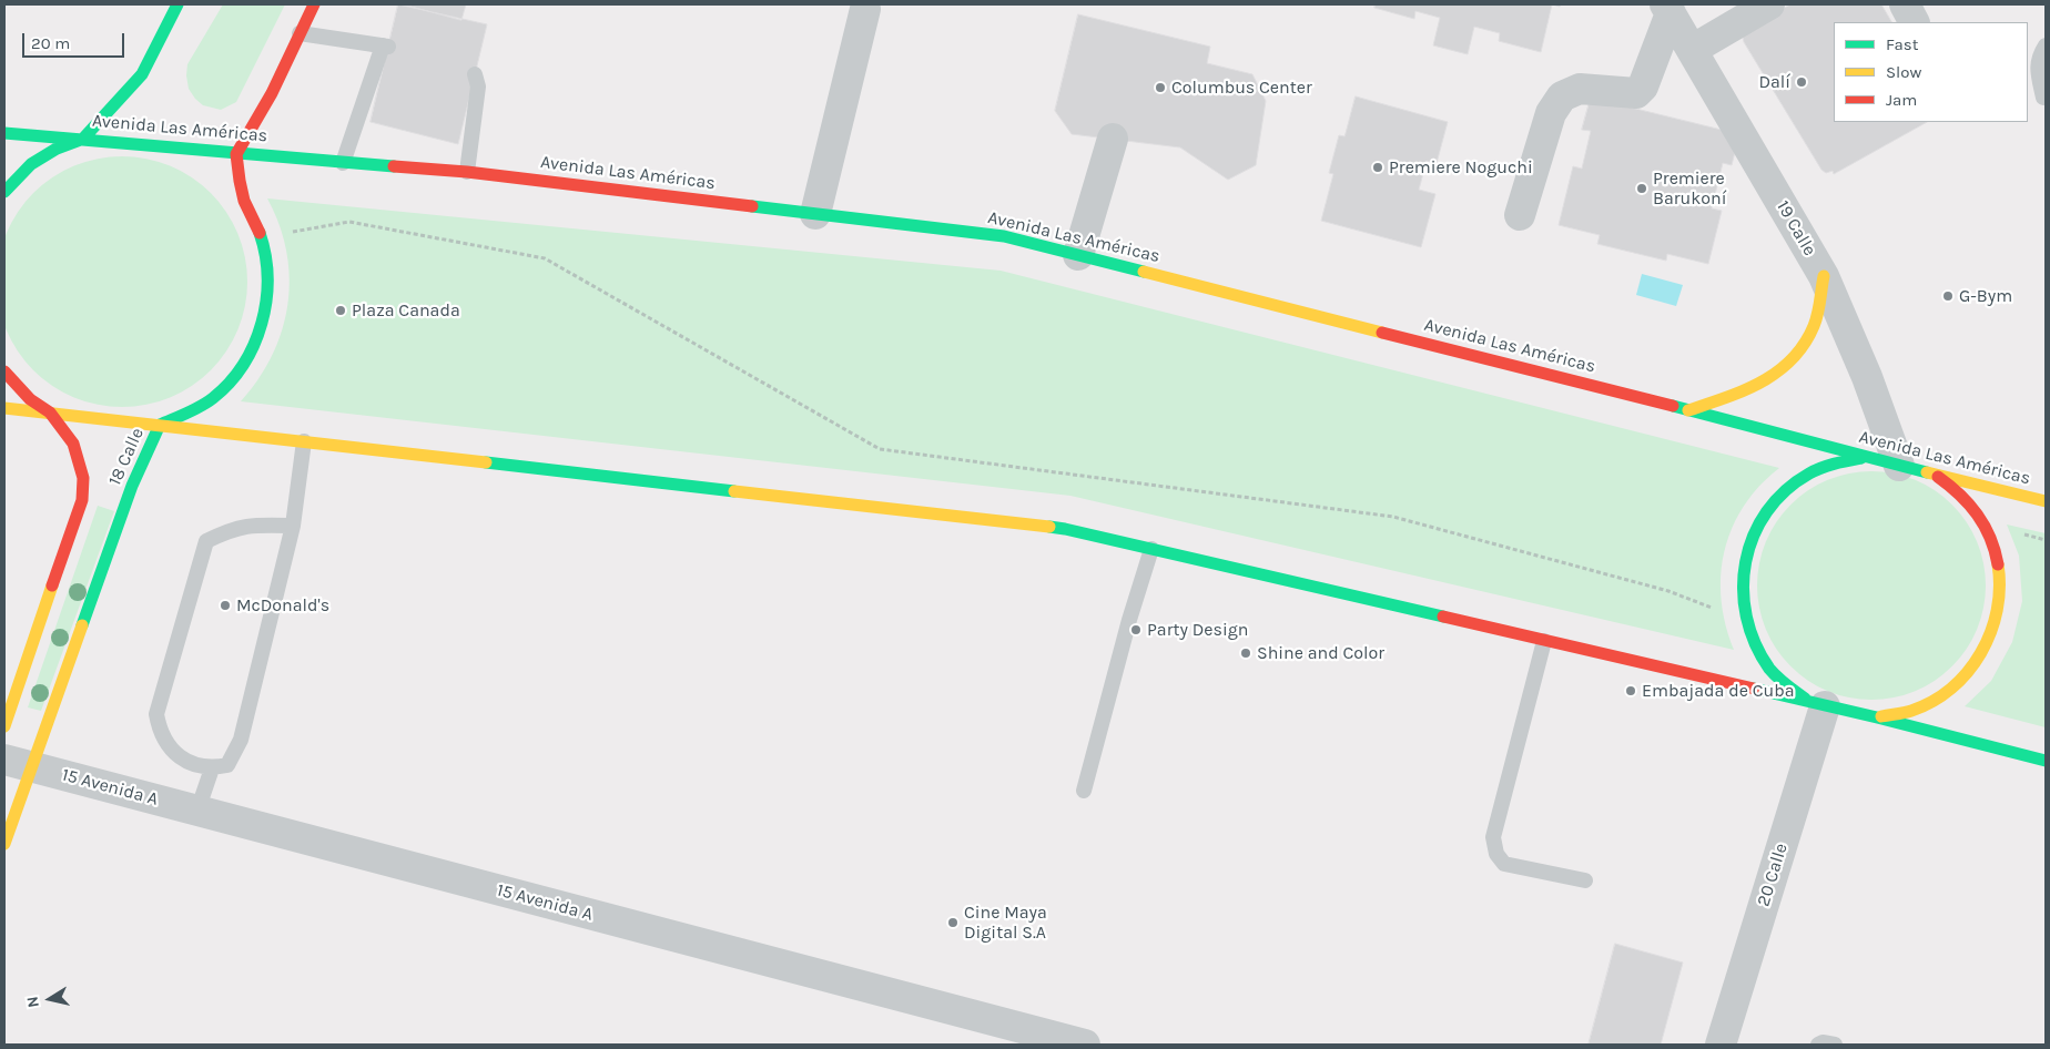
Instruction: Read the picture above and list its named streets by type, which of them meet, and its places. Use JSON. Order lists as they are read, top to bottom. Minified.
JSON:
{"streets":{"main road":["Avenida Las Américas","18 Calle"],"street":["19 Calle","15 Avenida A","20 Calle"]},"crossings":[["Avenida Las Américas","19 Calle"],["Avenida Las Américas","18 Calle"],["18 Calle","15 Avenida A"]],"places":["Dalí","Columbus Center","Premiere Noguchi","Premiere Barukoní","G-Bym","Plaza Canada","McDonald's","Party Design","Shine and Color","Embajada de Cuba","Cine Maya Digital S.A"],"legend":["Fast","Slow","Jam"],"scale_bar":"20 m","north":"left"}
